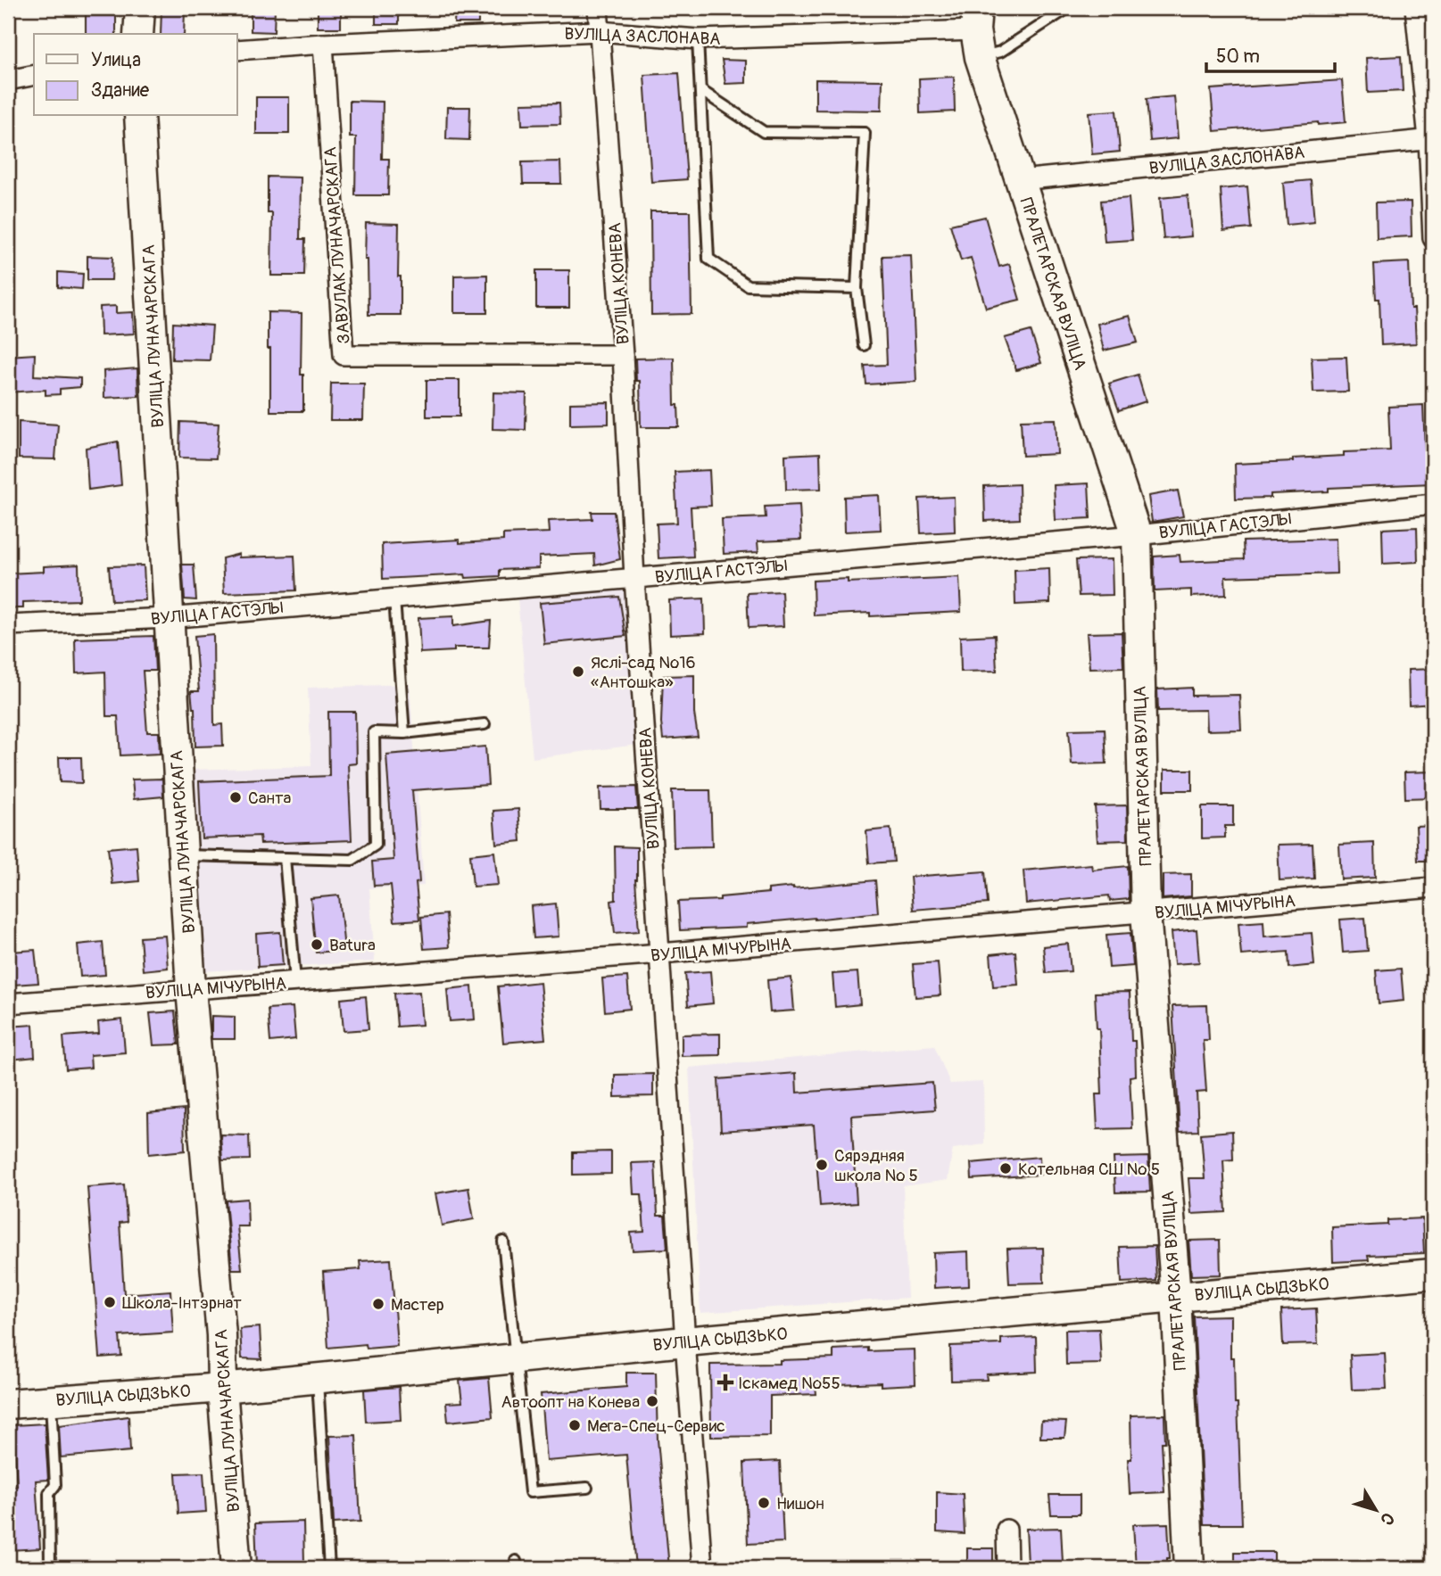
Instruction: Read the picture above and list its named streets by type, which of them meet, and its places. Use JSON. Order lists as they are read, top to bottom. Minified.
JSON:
{"streets":{"street":["ВУЛІЦА ЗАСЛОНАВА","ЗАВУЛАК ЛУНАЧАРСКАГА","ВУЛІЦА КОНЕВА","ПРАЛЕТАРСКАЯ ВУЛІЦА","ВУЛІЦА ЛУНАЧАРСКАГА","ВУЛІЦА ГАСТЭЛЫ","ВУЛІЦА МІЧУРЫНА","ВУЛІЦА СЫДЗЬКО"]},"crossings":[["ВУЛІЦА ЗАСЛОНАВА","ЗАВУЛАК ЛУНАЧАРСКАГА"],["ВУЛІЦА ЗАСЛОНАВА","ВУЛІЦА КОНЕВА"],["ВУЛІЦА ЗАСЛОНАВА","ПРАЛЕТАРСКАЯ ВУЛІЦА"],["ЗАВУЛАК ЛУНАЧАРСКАГА","ВУЛІЦА КОНЕВА"],["ВУЛІЦА КОНЕВА","ВУЛІЦА ГАСТЭЛЫ"],["ВУЛІЦА КОНЕВА","ВУЛІЦА МІЧУРЫНА"],["ВУЛІЦА КОНЕВА","ВУЛІЦА СЫДЗЬКО"],["ПРАЛЕТАРСКАЯ ВУЛІЦА","ВУЛІЦА ГАСТЭЛЫ"],["ПРАЛЕТАРСКАЯ ВУЛІЦА","ВУЛІЦА МІЧУРЫНА"],["ПРАЛЕТАРСКАЯ ВУЛІЦА","ВУЛІЦА СЫДЗЬКО"],["ВУЛІЦА ЛУНАЧАРСКАГА","ВУЛІЦА ГАСТЭЛЫ"],["ВУЛІЦА ЛУНАЧАРСКАГА","ВУЛІЦА МІЧУРЫНА"],["ВУЛІЦА ЛУНАЧАРСКАГА","ВУЛІЦА СЫДЗЬКО"]],"places":{"other":["Яслі-сад №16 «Антошка»","Санта","Batura","Сярэдняя школа № 5","Котельная СШ № 5","Школа-Інтэрнат","Мастер","Автоопт на Конева","Мега-Спец-Сервис","Нишон"],"health":["Іскамед №55"]},"legend":["Улица","Здание"],"scale_bar":"50 m","north":"bottom right"}
